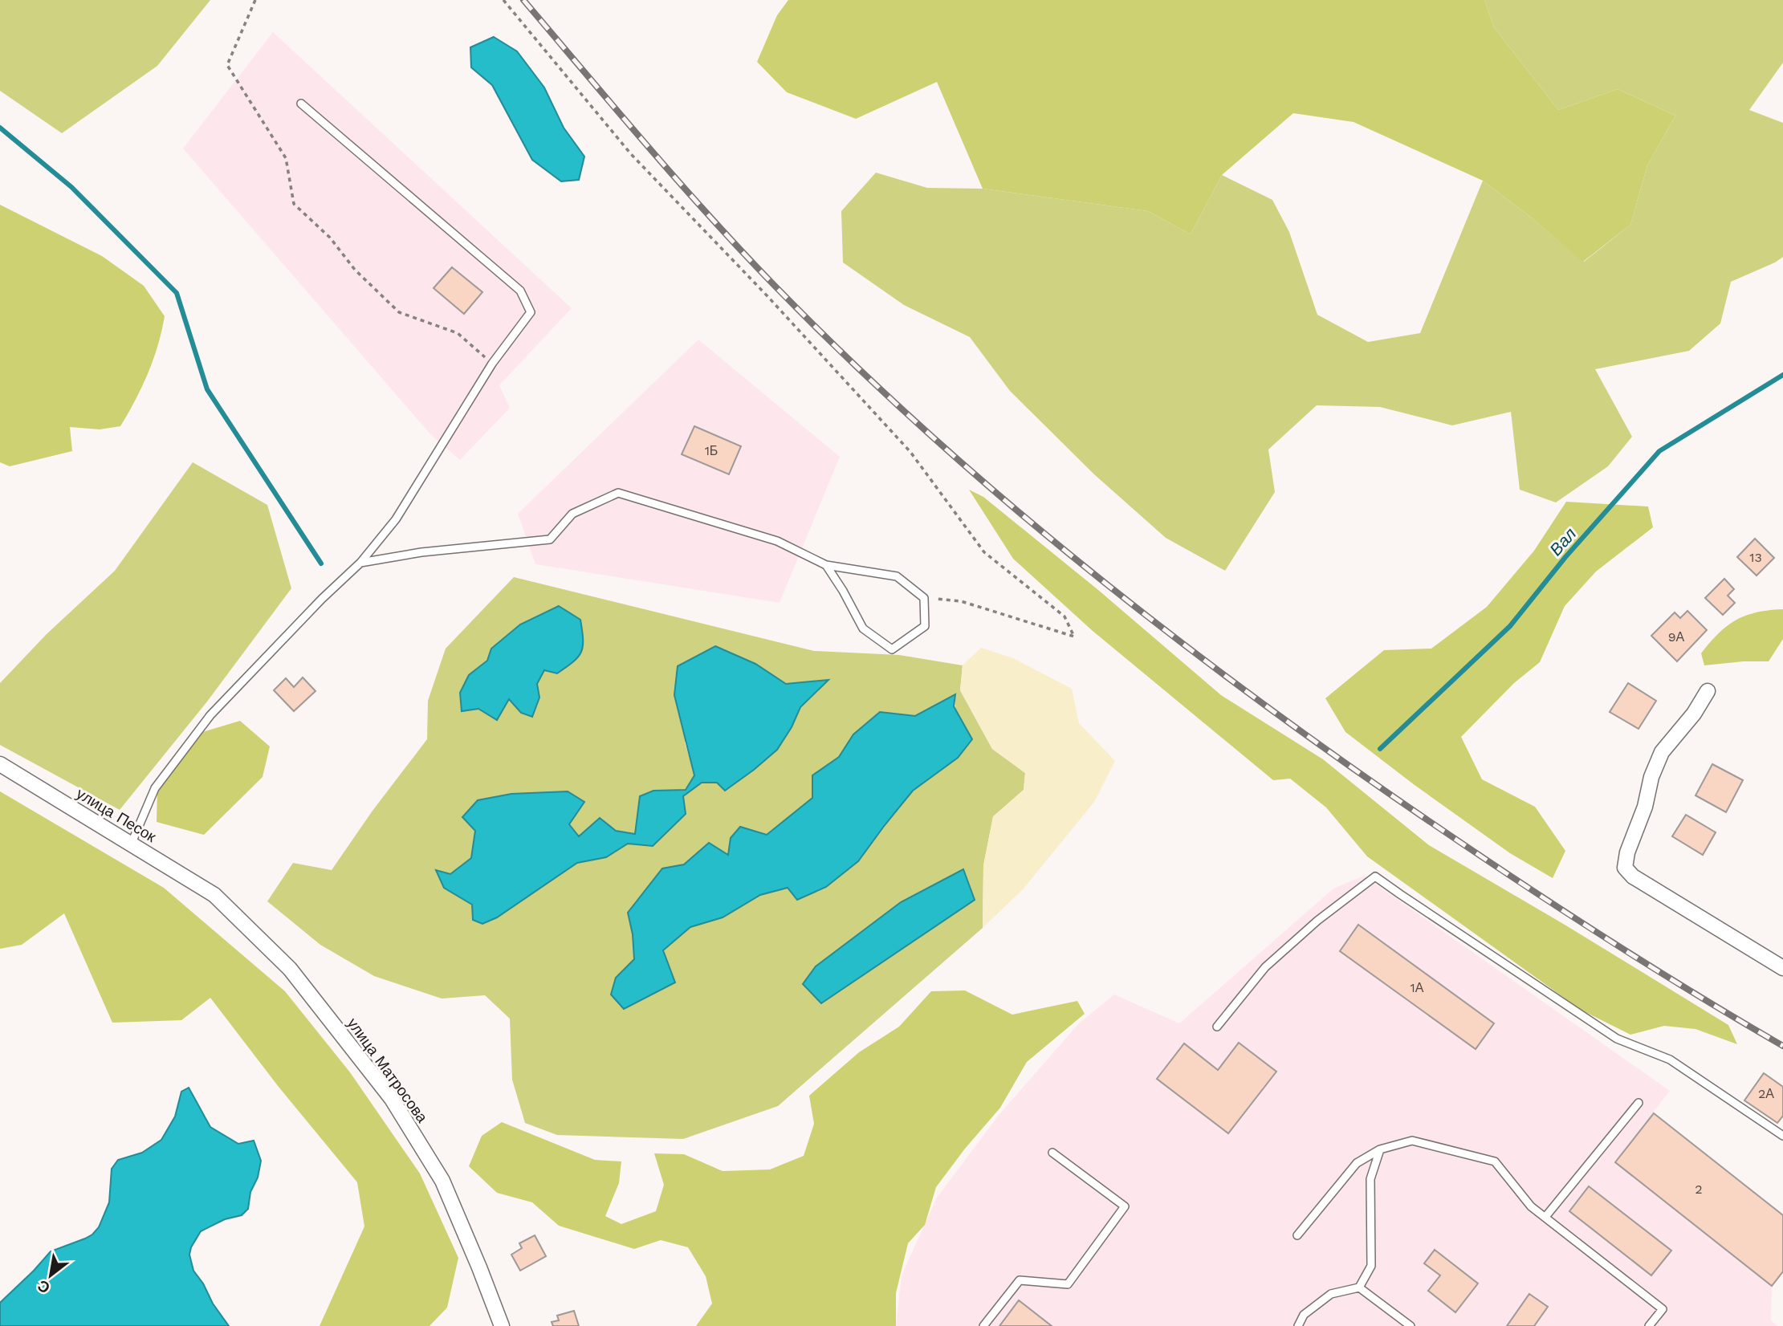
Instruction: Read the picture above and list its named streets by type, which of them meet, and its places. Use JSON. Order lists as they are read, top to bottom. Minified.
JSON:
{"streets":{"street":["улица Песок","улица Матросова"]},"crossings":[["улица Песок","улица Матросова"]],"water":["Вал"],"house_numbers":["1Б","13","9А","1А","2А","2"],"north":"bottom left"}
